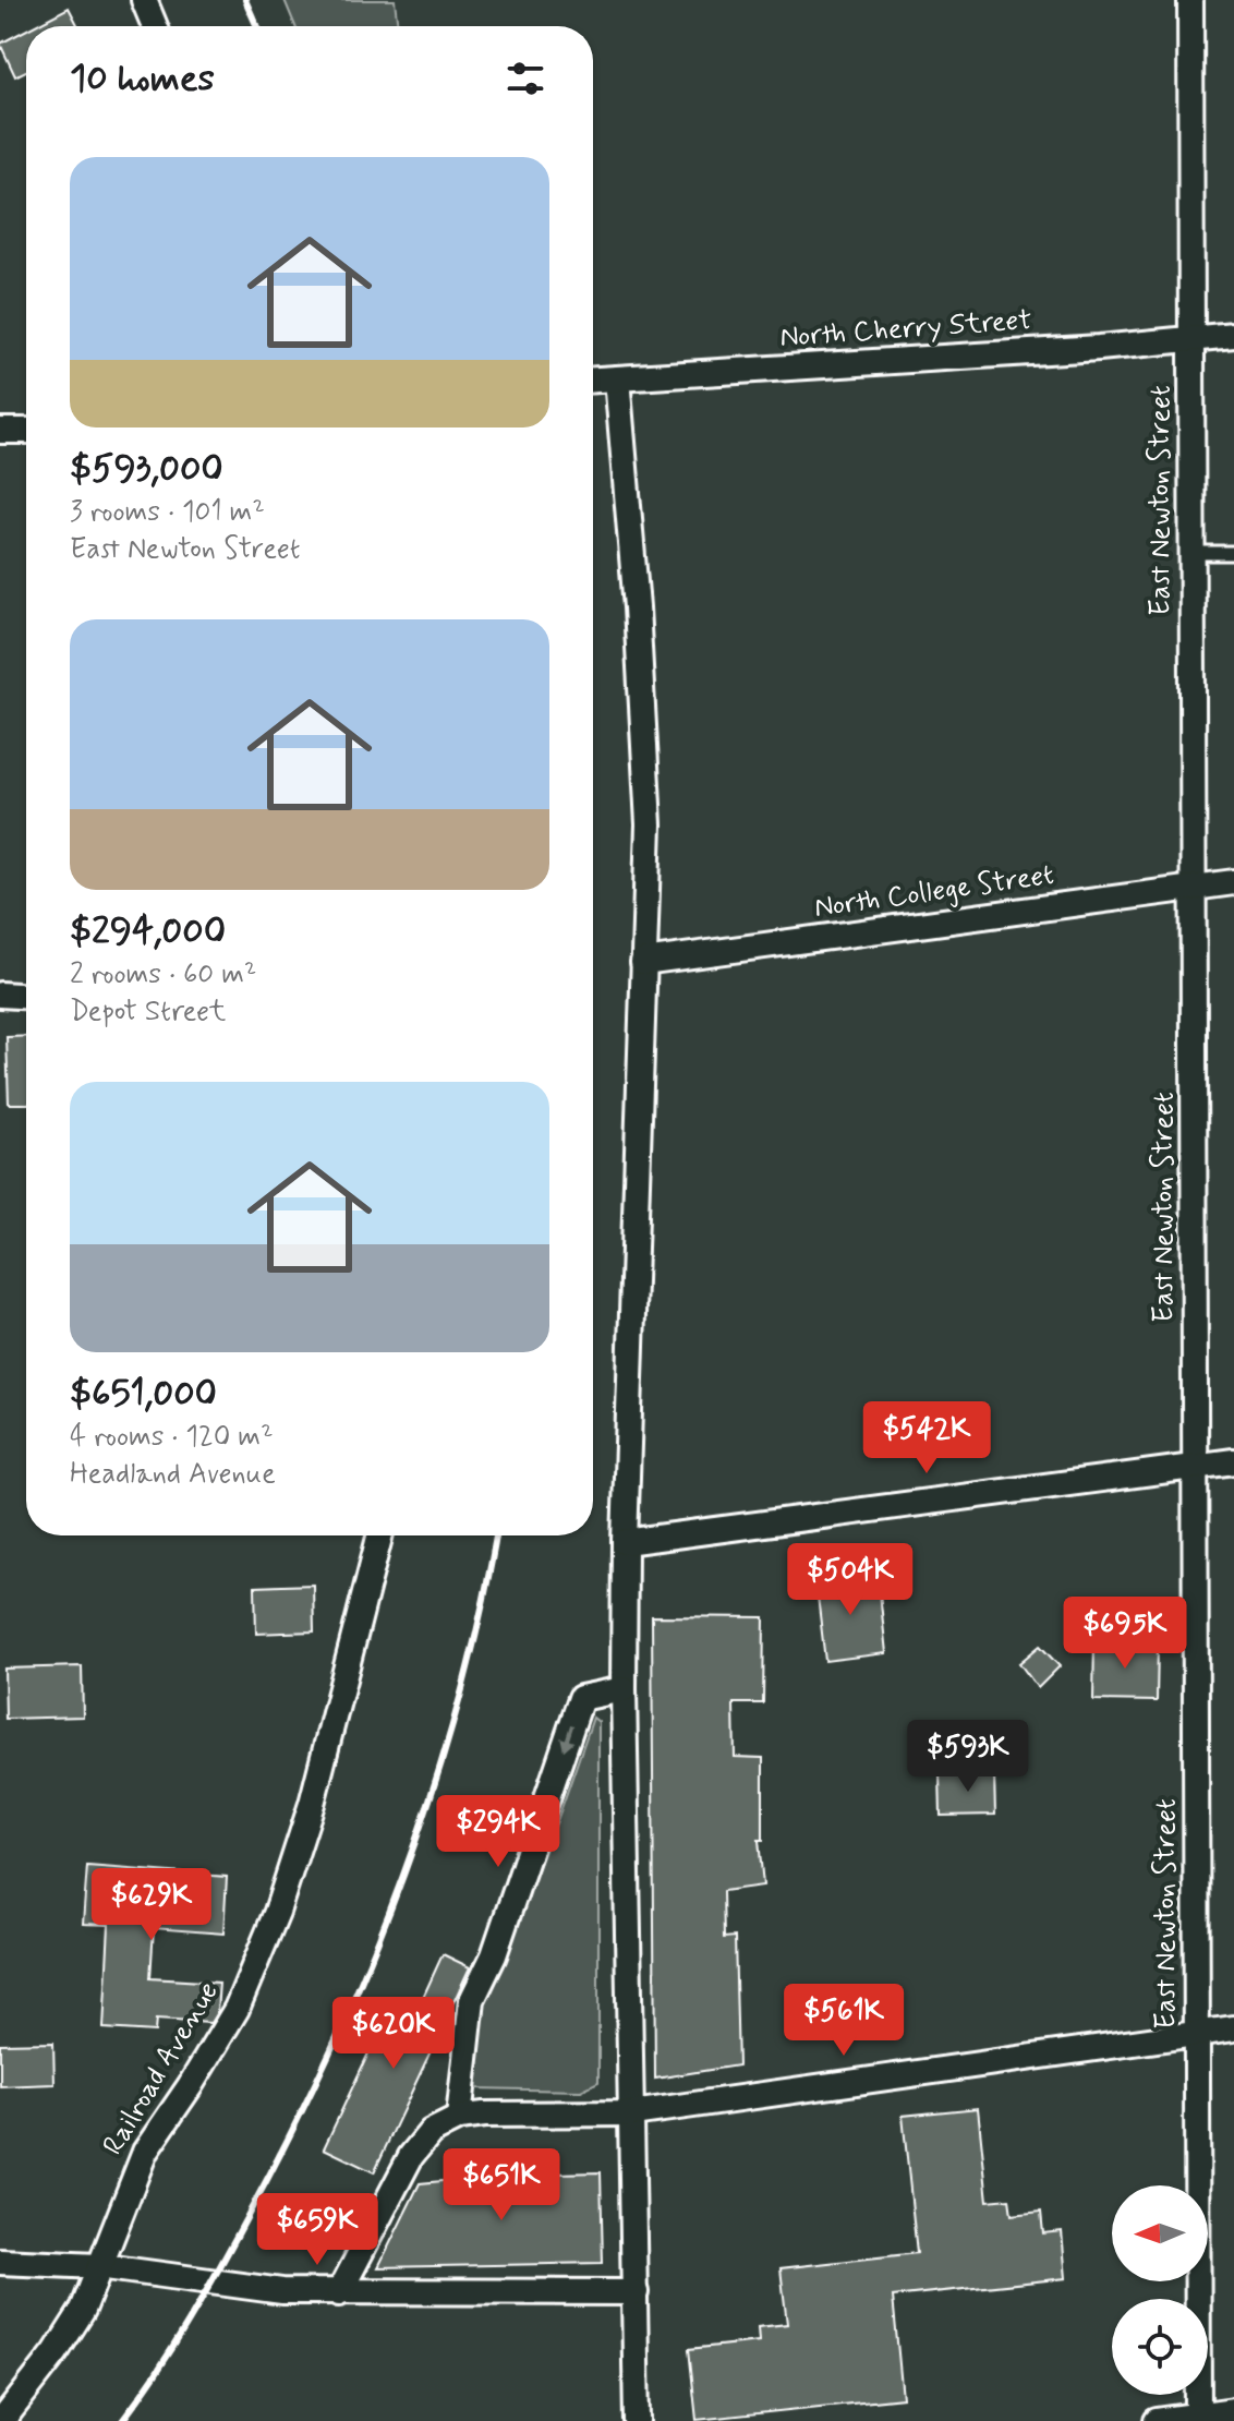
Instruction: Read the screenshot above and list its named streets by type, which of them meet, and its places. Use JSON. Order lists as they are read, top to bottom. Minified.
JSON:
{"streets":{"street":["North Cherry Street","East Newton Street","North College Street","Railroad Avenue"]},"crossings":[["North Cherry Street","East Newton Street"],["East Newton Street","North College Street"]],"north":"left","page":{"heading":"10 homes","list":[{"name":"$593,000","note":"3 rooms · 101 m² · East Newton Street"},{"name":"$294,000","note":"2 rooms · 60 m² · Depot Street"},{"name":"$651,000","note":"4 rooms · 120 m² · Headland Avenue"}],"price":["$542K","$504K","$695K","$593K","$294K","$629K","$561K","$620K","$651K","$659K"]}}
